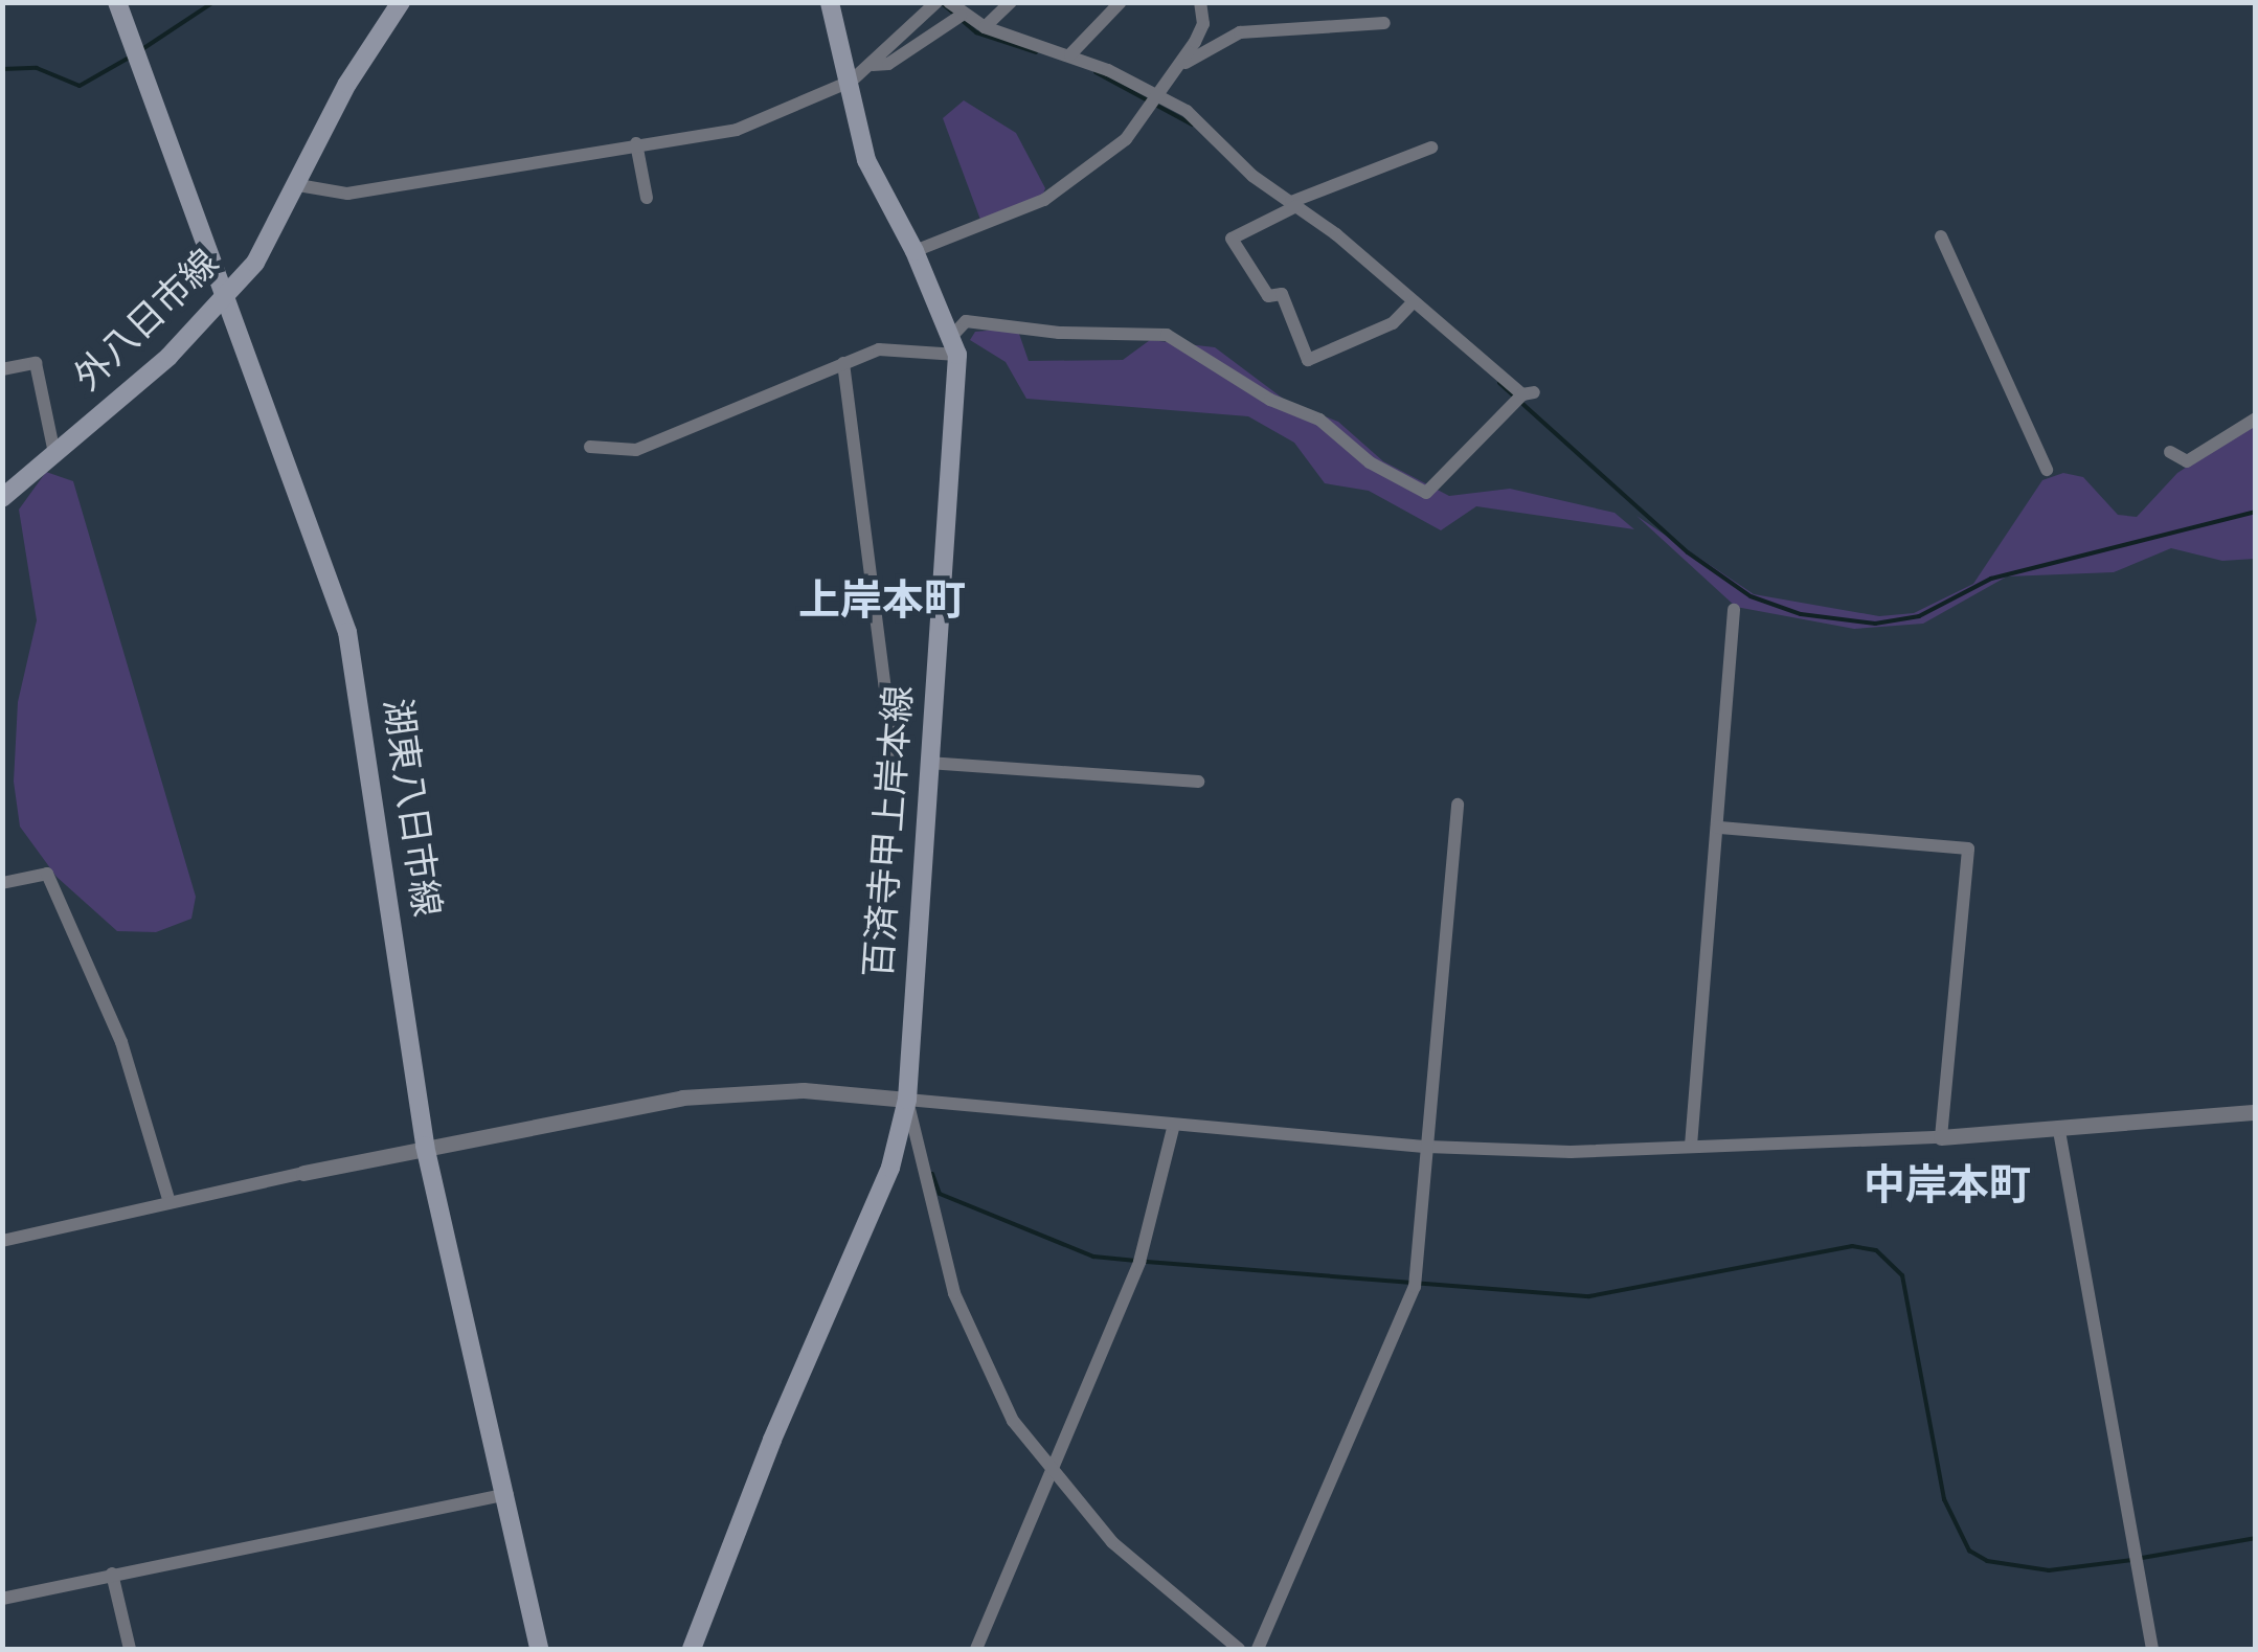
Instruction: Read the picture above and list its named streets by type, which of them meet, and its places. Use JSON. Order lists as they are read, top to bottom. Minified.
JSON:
{"streets":{"main road":["外八日市線","湖東八日市線","百済寺甲上岸本線"]},"crossings":[["外八日市線","湖東八日市線"]],"districts":["上岸本町","中岸本町"]}
